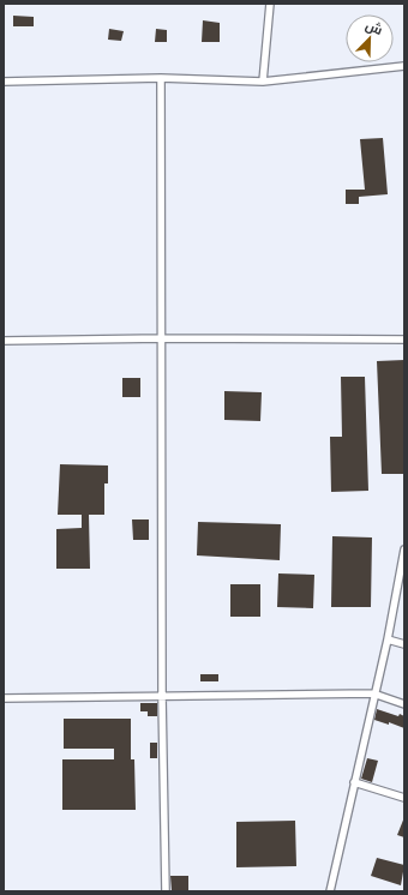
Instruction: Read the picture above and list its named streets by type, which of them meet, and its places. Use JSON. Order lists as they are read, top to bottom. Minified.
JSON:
{"north":"top right"}
